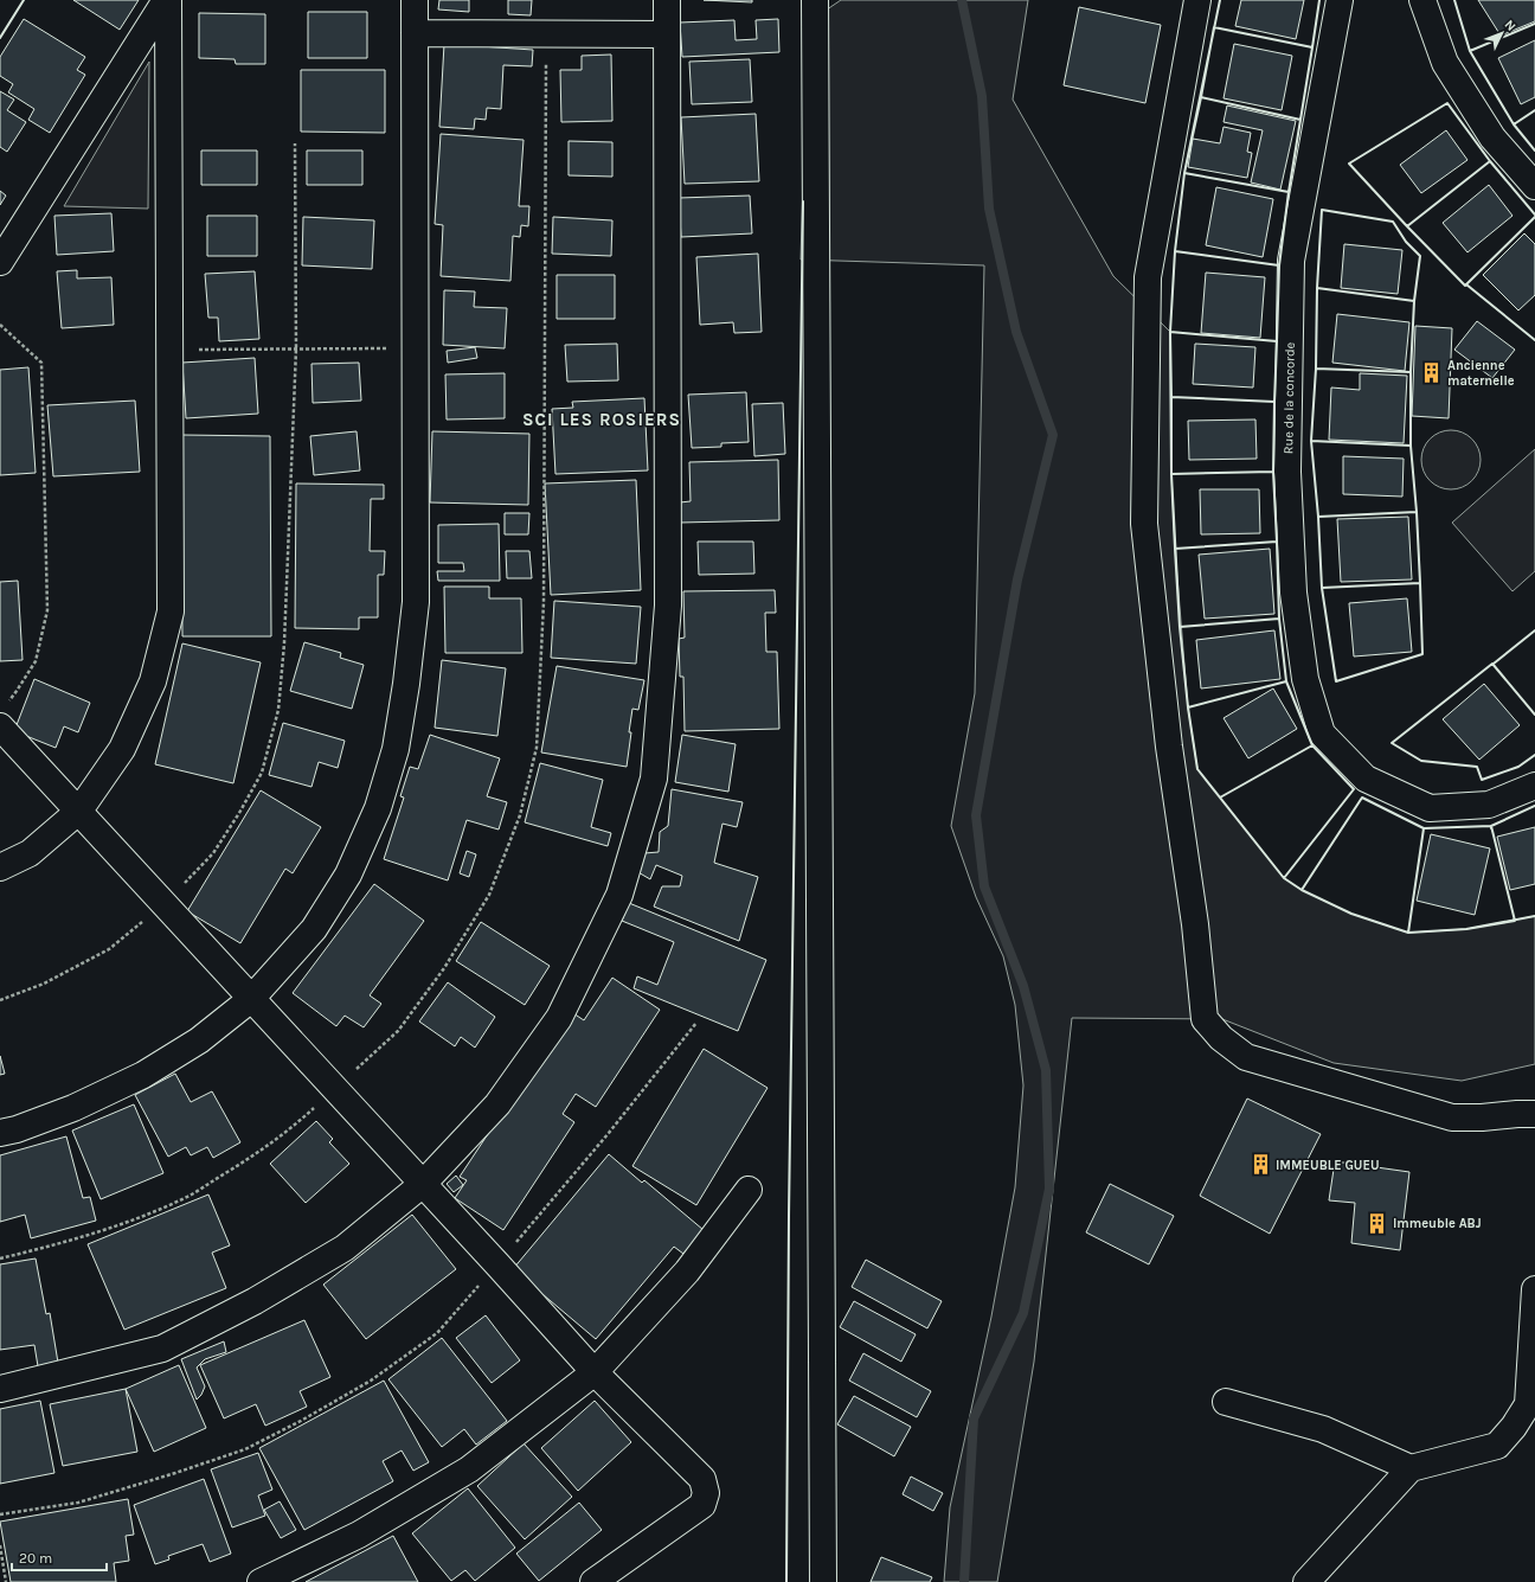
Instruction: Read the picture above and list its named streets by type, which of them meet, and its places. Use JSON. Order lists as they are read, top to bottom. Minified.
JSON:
{"streets":{"street":["Rue de la concorde"]},"districts":["SCI LES ROSIERS"],"places":{"building":["Ancienne maternelle","IMMEUBLE GUEU","Immeuble ABJ"]},"scale_bar":"20 m","north":"top right"}
